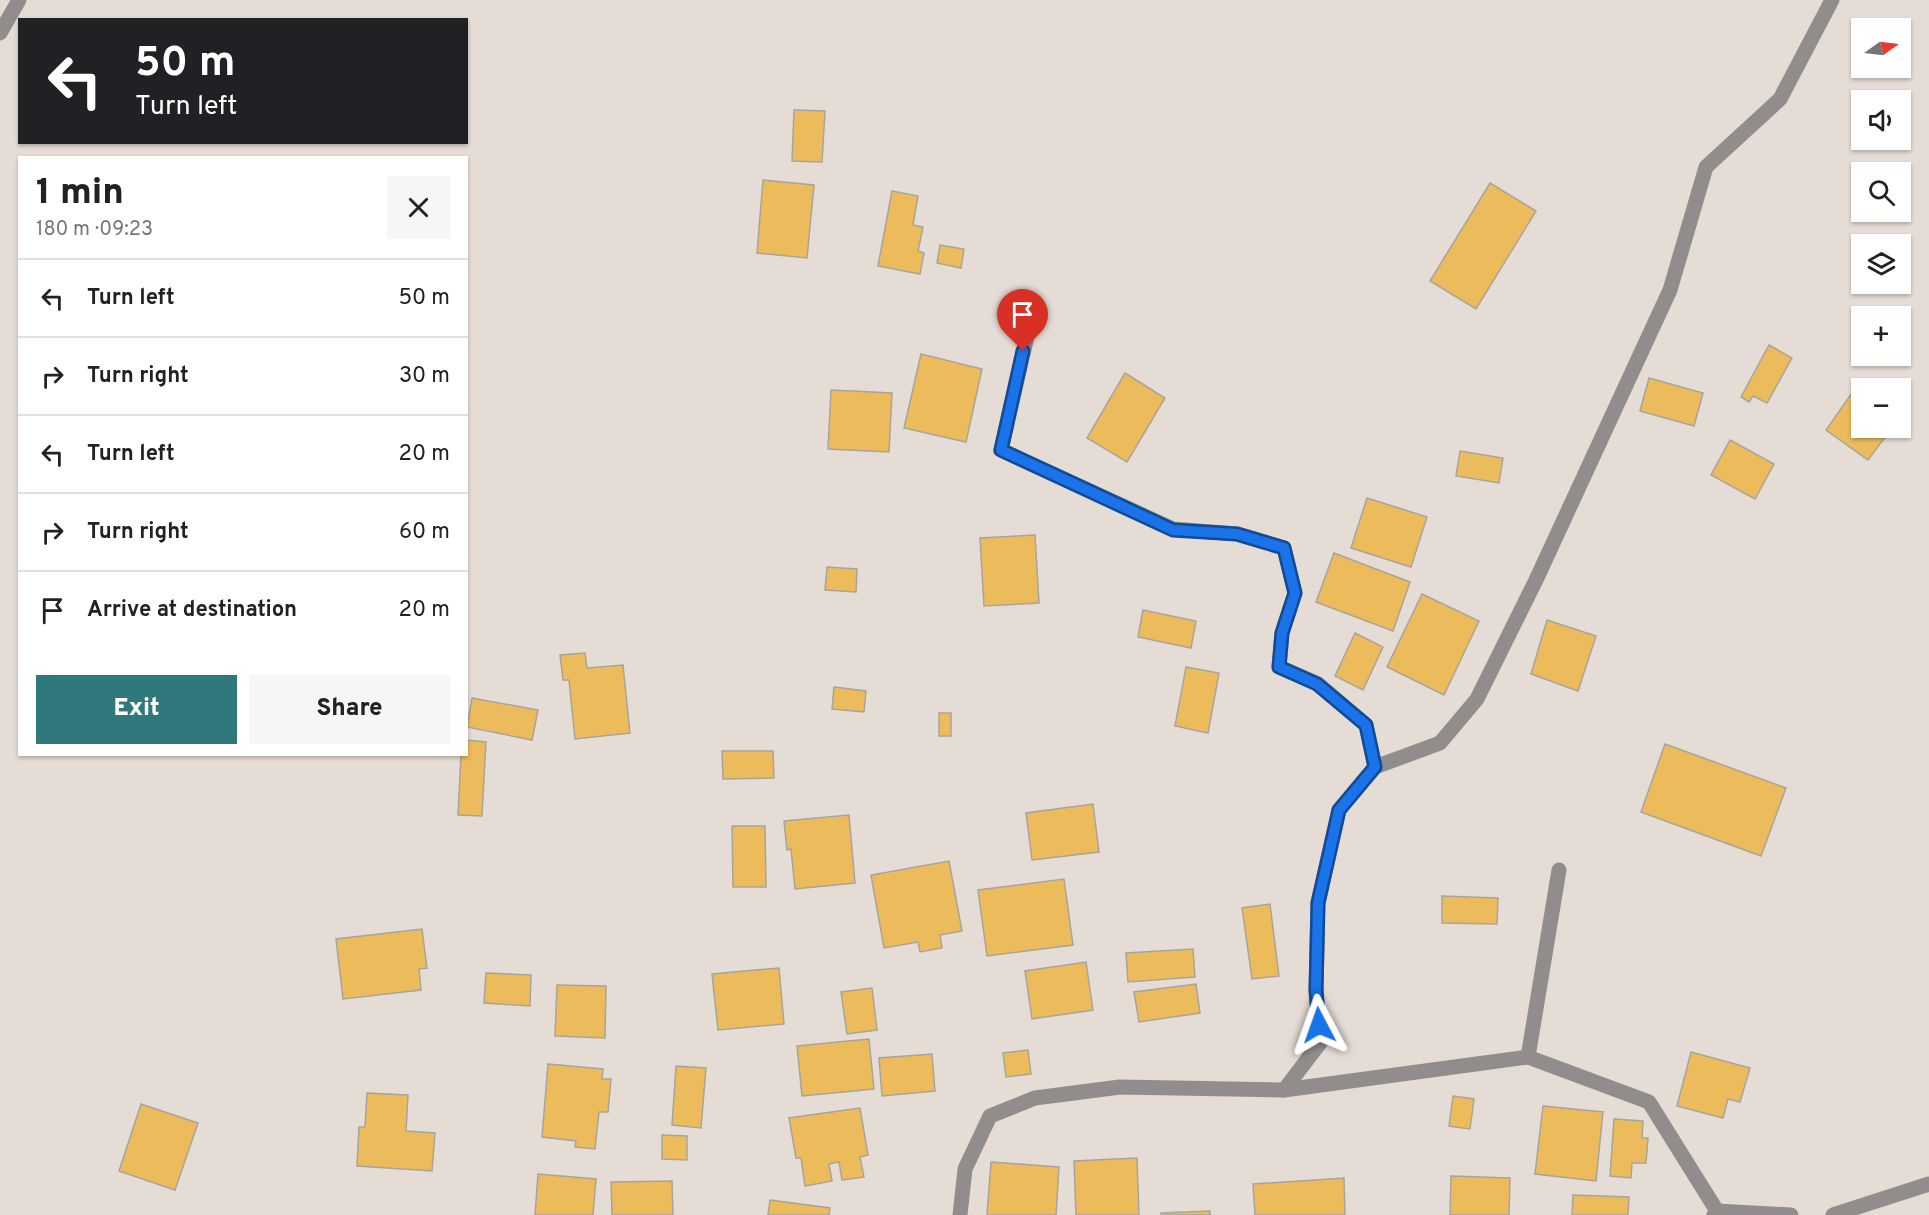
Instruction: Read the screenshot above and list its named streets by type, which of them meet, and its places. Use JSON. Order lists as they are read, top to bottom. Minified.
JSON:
{"north":"right","page":{"map_buttons":["+","−"],"turn":["50 m","Turn left"],"heading":["1 min","180 m · 09:23"],"list":[{"name":"Turn left","value":"50 m"},{"name":"Turn right","value":"30 m"},{"name":"Turn left","value":"20 m"},{"name":"Turn right","value":"60 m"},{"name":"Arrive at destination","value":"20 m"}],"buttons":["Exit","Share"]}}
